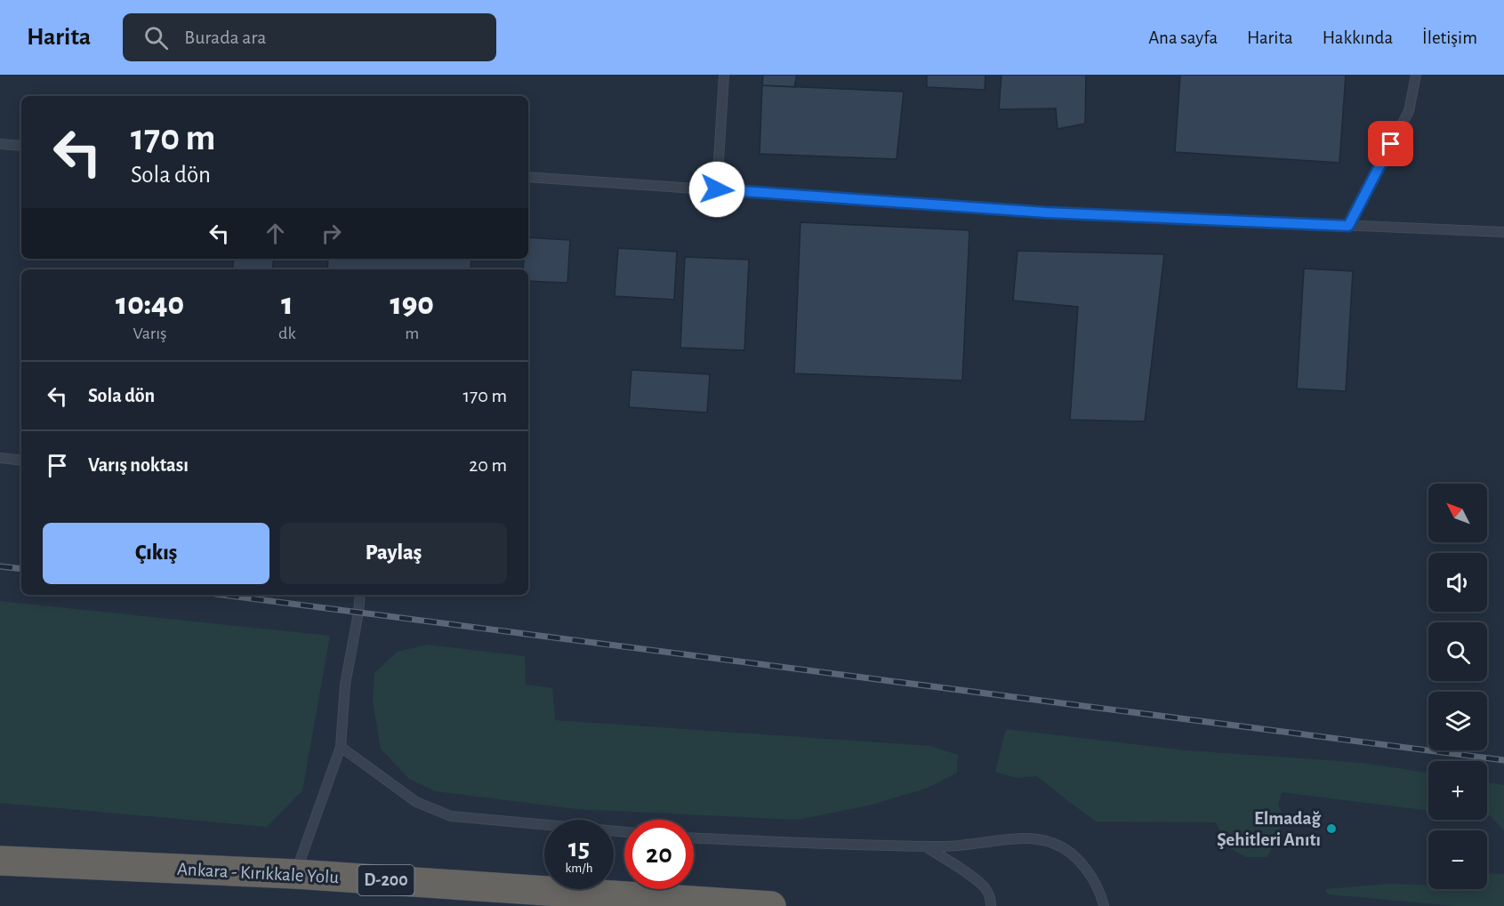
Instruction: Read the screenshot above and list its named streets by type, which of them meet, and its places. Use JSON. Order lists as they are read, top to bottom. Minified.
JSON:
{"streets":{"highway":["Ankara - Kırıkkale Yolu","D-200"]},"places":["Elmadağ Şehitleri Anıtı"],"north":"top left","page":{"header":"Harita","search":"Burada ara","nav":["Ana sayfa","Harita","Hakkında","İletişim"],"turn":["170 m","Sola dön"],"eta":["10:40","Varış","1","dk","190","m"],"list":[{"name":"Sola dön","value":"170 m"},{"name":"Varış noktası","value":"20 m"}],"map_buttons":["+","−"],"buttons":["Çıkış","Paylaş"],"speed":"15 km/h","limit":"20"}}
